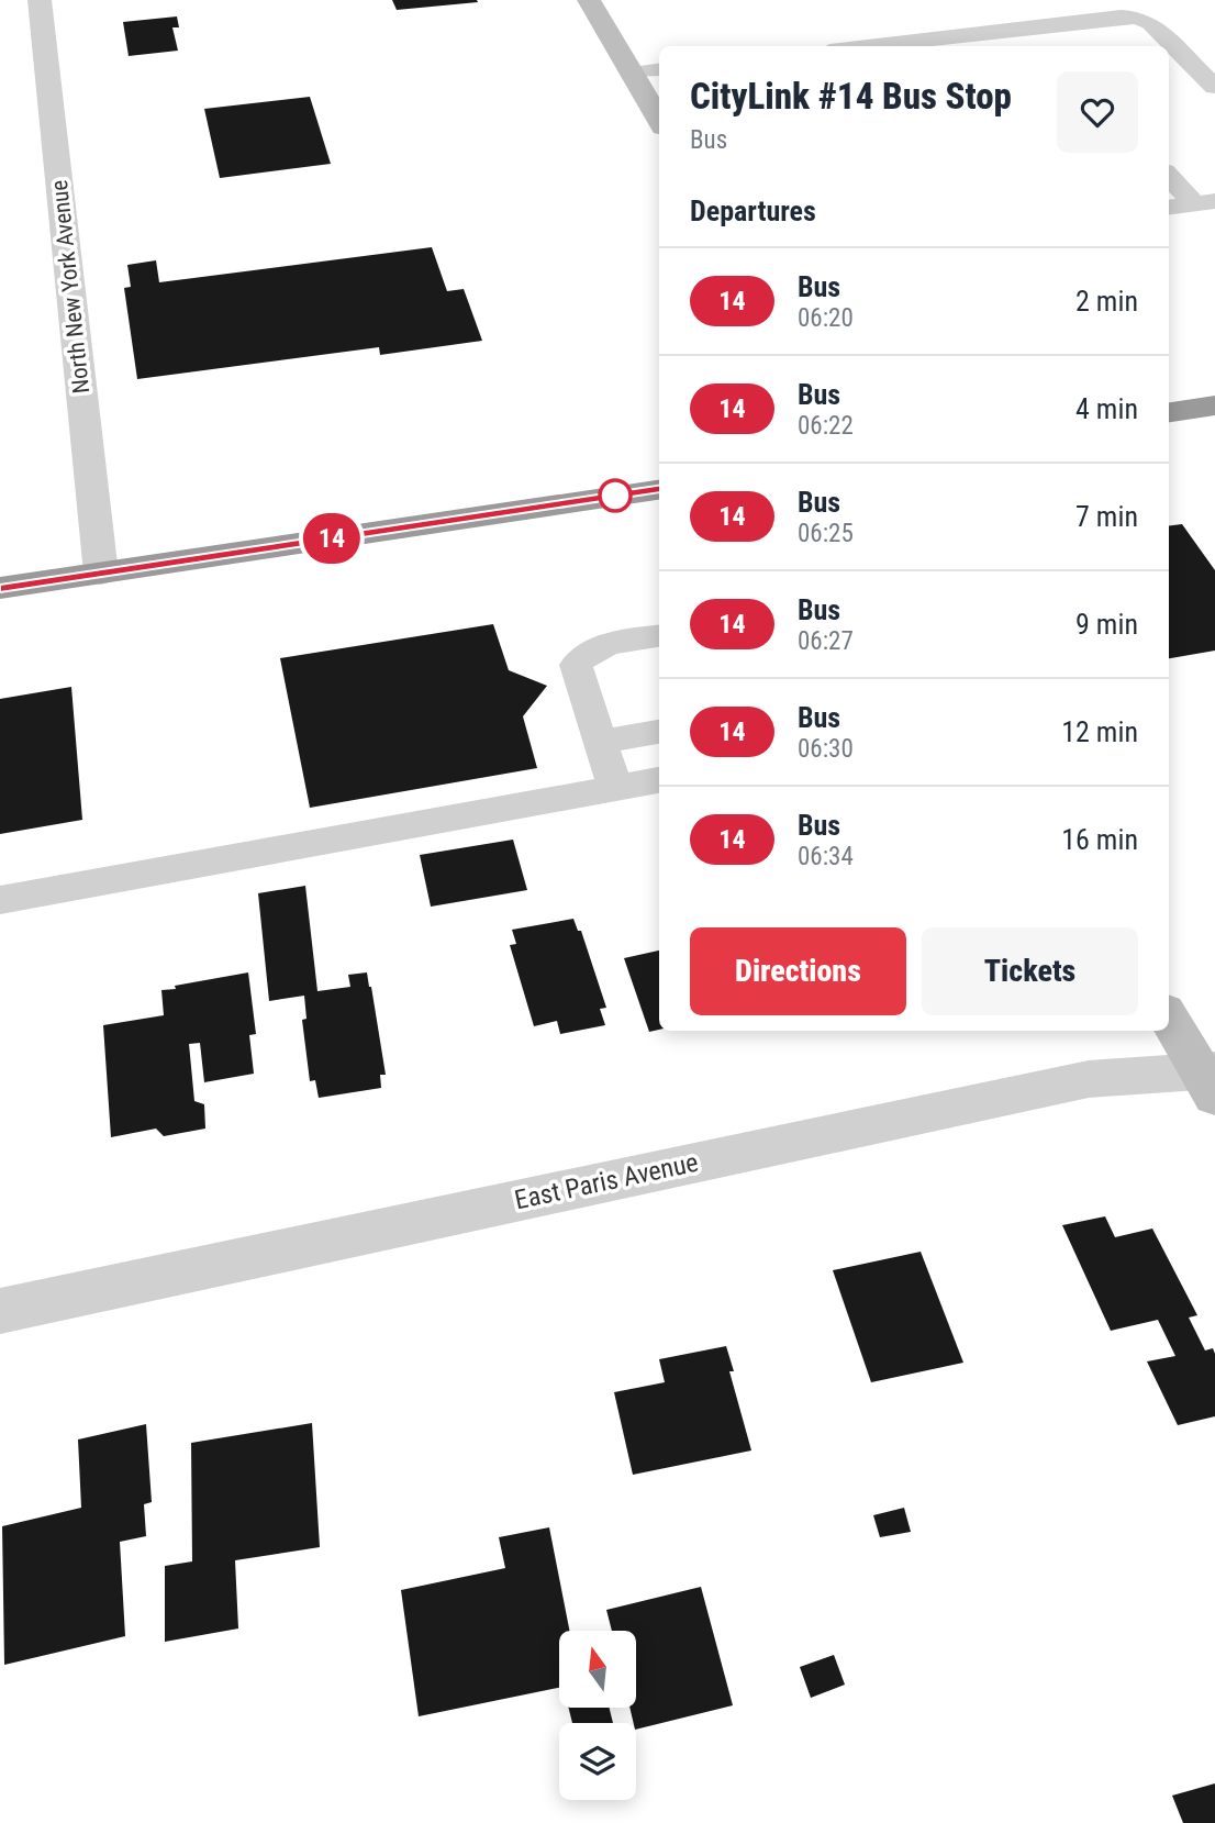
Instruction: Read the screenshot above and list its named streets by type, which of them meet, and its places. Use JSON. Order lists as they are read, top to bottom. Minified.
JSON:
{"streets":{"street":["North New York Avenue","East Paris Avenue"]},"lines":["bus line 14"],"north":"top","page":{"on_map":"14","heading":[["CityLink #14 Bus Stop","Bus"],"Departures"],"list":[{"mark":"14","name":"Bus","note":"06:20","value":"2 min"},{"mark":"14","name":"Bus","note":"06:22","value":"4 min"},{"mark":"14","name":"Bus","note":"06:25","value":"7 min"},{"mark":"14","name":"Bus","note":"06:27","value":"9 min"},{"mark":"14","name":"Bus","note":"06:30","value":"12 min"},{"mark":"14","name":"Bus","note":"06:34","value":"16 min"}],"buttons":["Directions","Tickets"]}}
